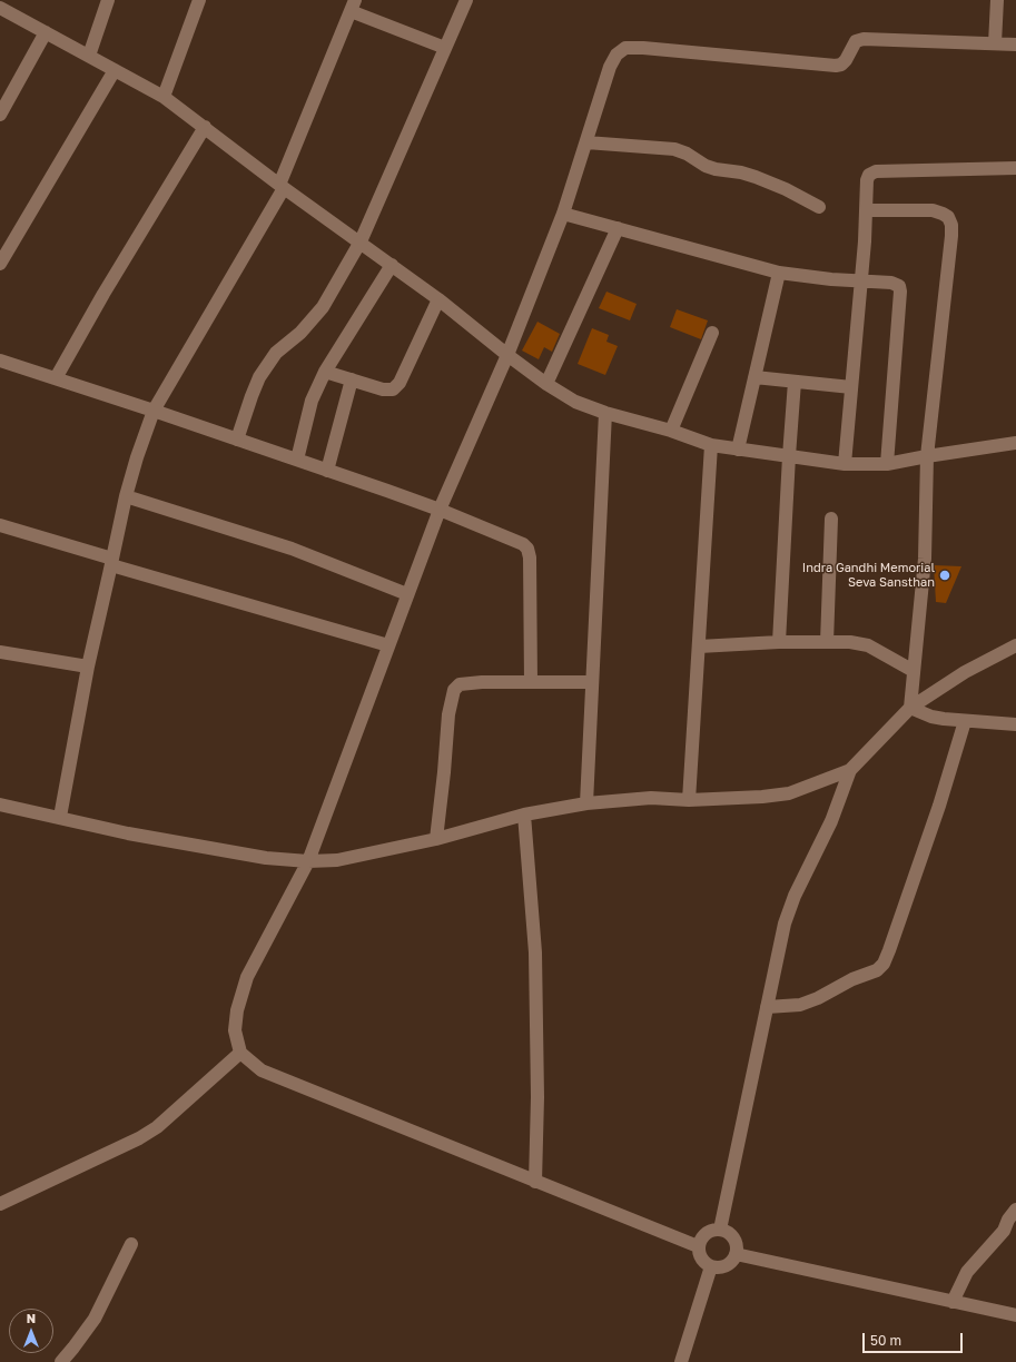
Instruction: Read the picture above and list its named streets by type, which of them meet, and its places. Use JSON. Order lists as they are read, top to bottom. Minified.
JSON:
{"places":["Indra Gandhi Memorial Seva Sansthan"],"scale_bar":"50 m","north":"top"}
